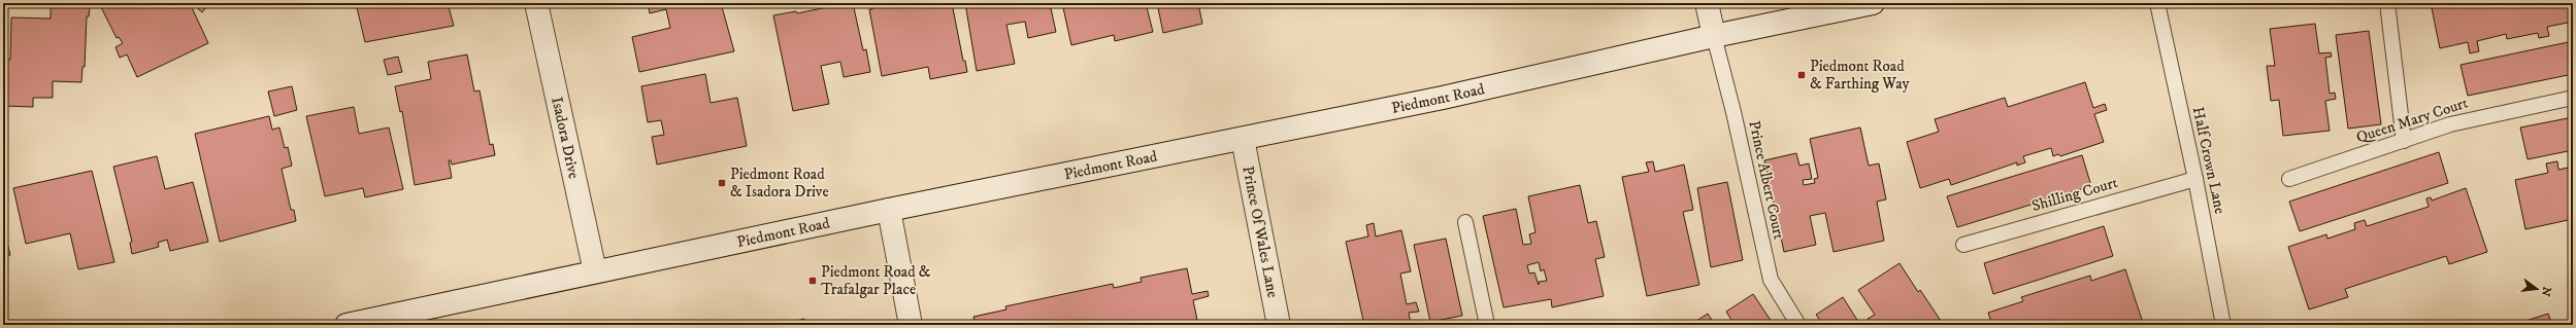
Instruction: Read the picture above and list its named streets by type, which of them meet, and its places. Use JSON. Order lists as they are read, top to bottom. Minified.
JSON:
{"streets":{"main road":["Piedmont Road","Isadora Drive","Prince Of Wales Lane"],"lane":["Queen Mary Court","Half Crown Lane","Prince Albert Court","Shilling Court"]},"crossings":[["Piedmont Road","Isadora Drive"],["Piedmont Road","Prince Albert Court"],["Piedmont Road","Prince Of Wales Lane"],["Half Crown Lane","Shilling Court"]],"places":{"transit":["Piedmont Road & Farthing Way","Piedmont Road & Isadora Drive","Piedmont Road & Trafalgar Place"]},"north":"right"}
